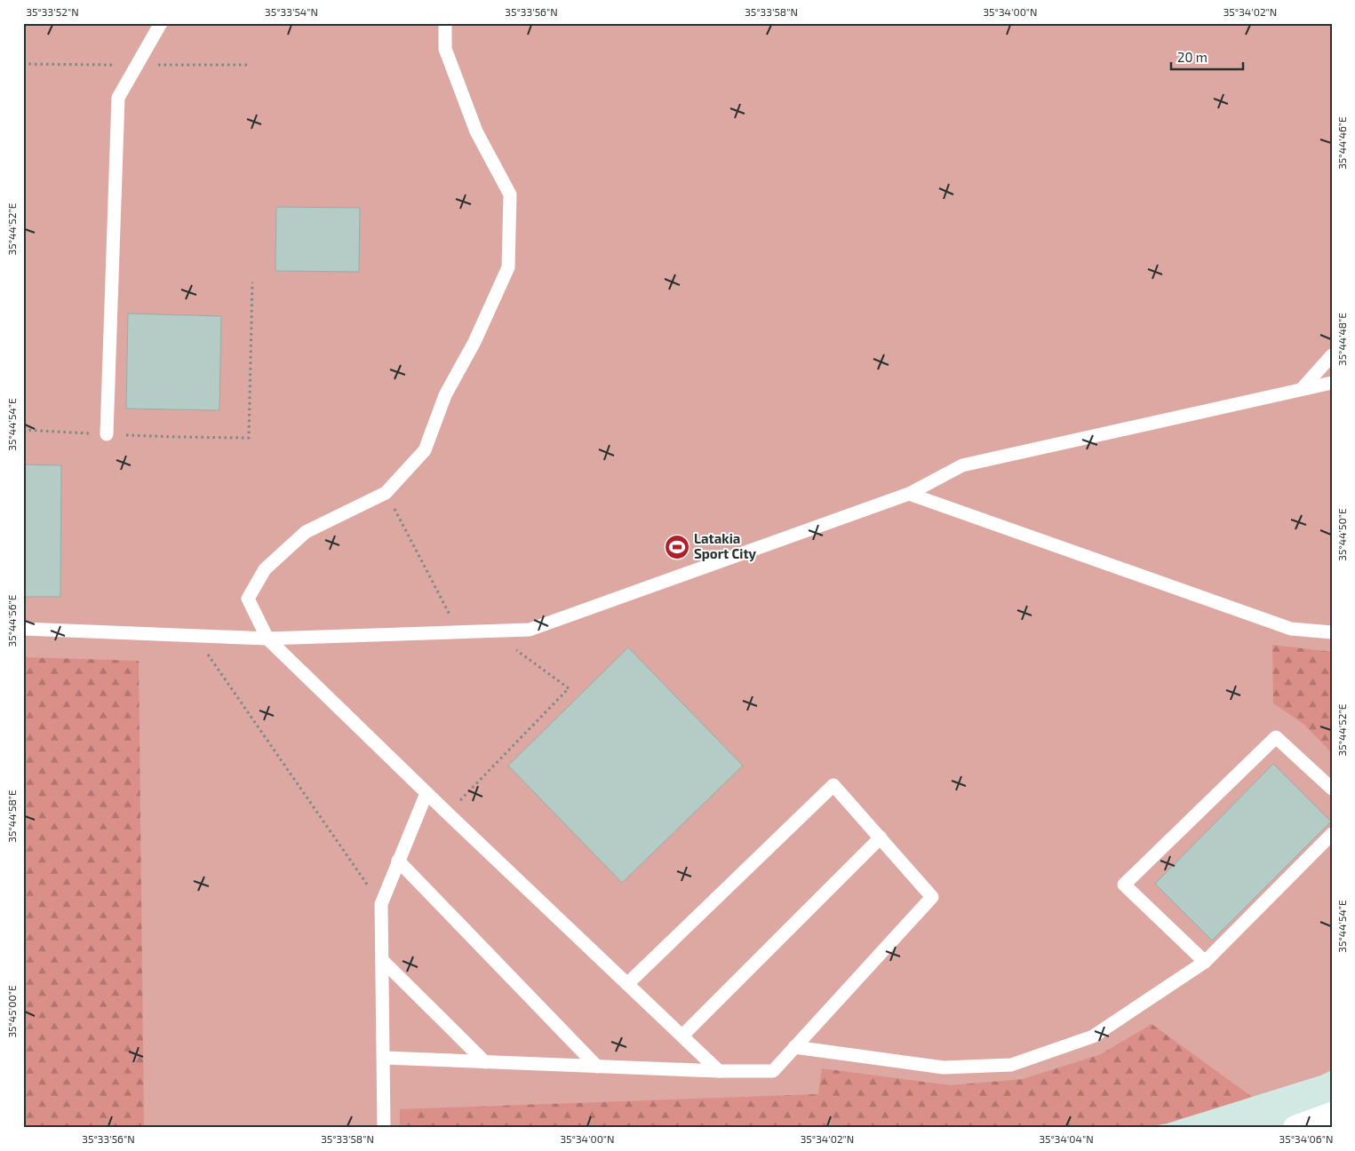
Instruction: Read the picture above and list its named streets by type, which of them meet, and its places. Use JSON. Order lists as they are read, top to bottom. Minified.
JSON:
{"places":{"sports":["Latakia Sport City"]},"scale_bar":"20 m","coordinates":["35°33'52\"N","35°33'54\"N","35°33'56\"N","35°33'58\"N","35°34'00\"N","35°34'02\"N","35°44'46\"E","35°44'52\"E","35°44'48\"E","35°44'54\"E","35°44'50\"E","35°44'56\"E","35°44'58\"E","35°45'00\"E","35°34'04\"N","35°34'06\"N"]}
